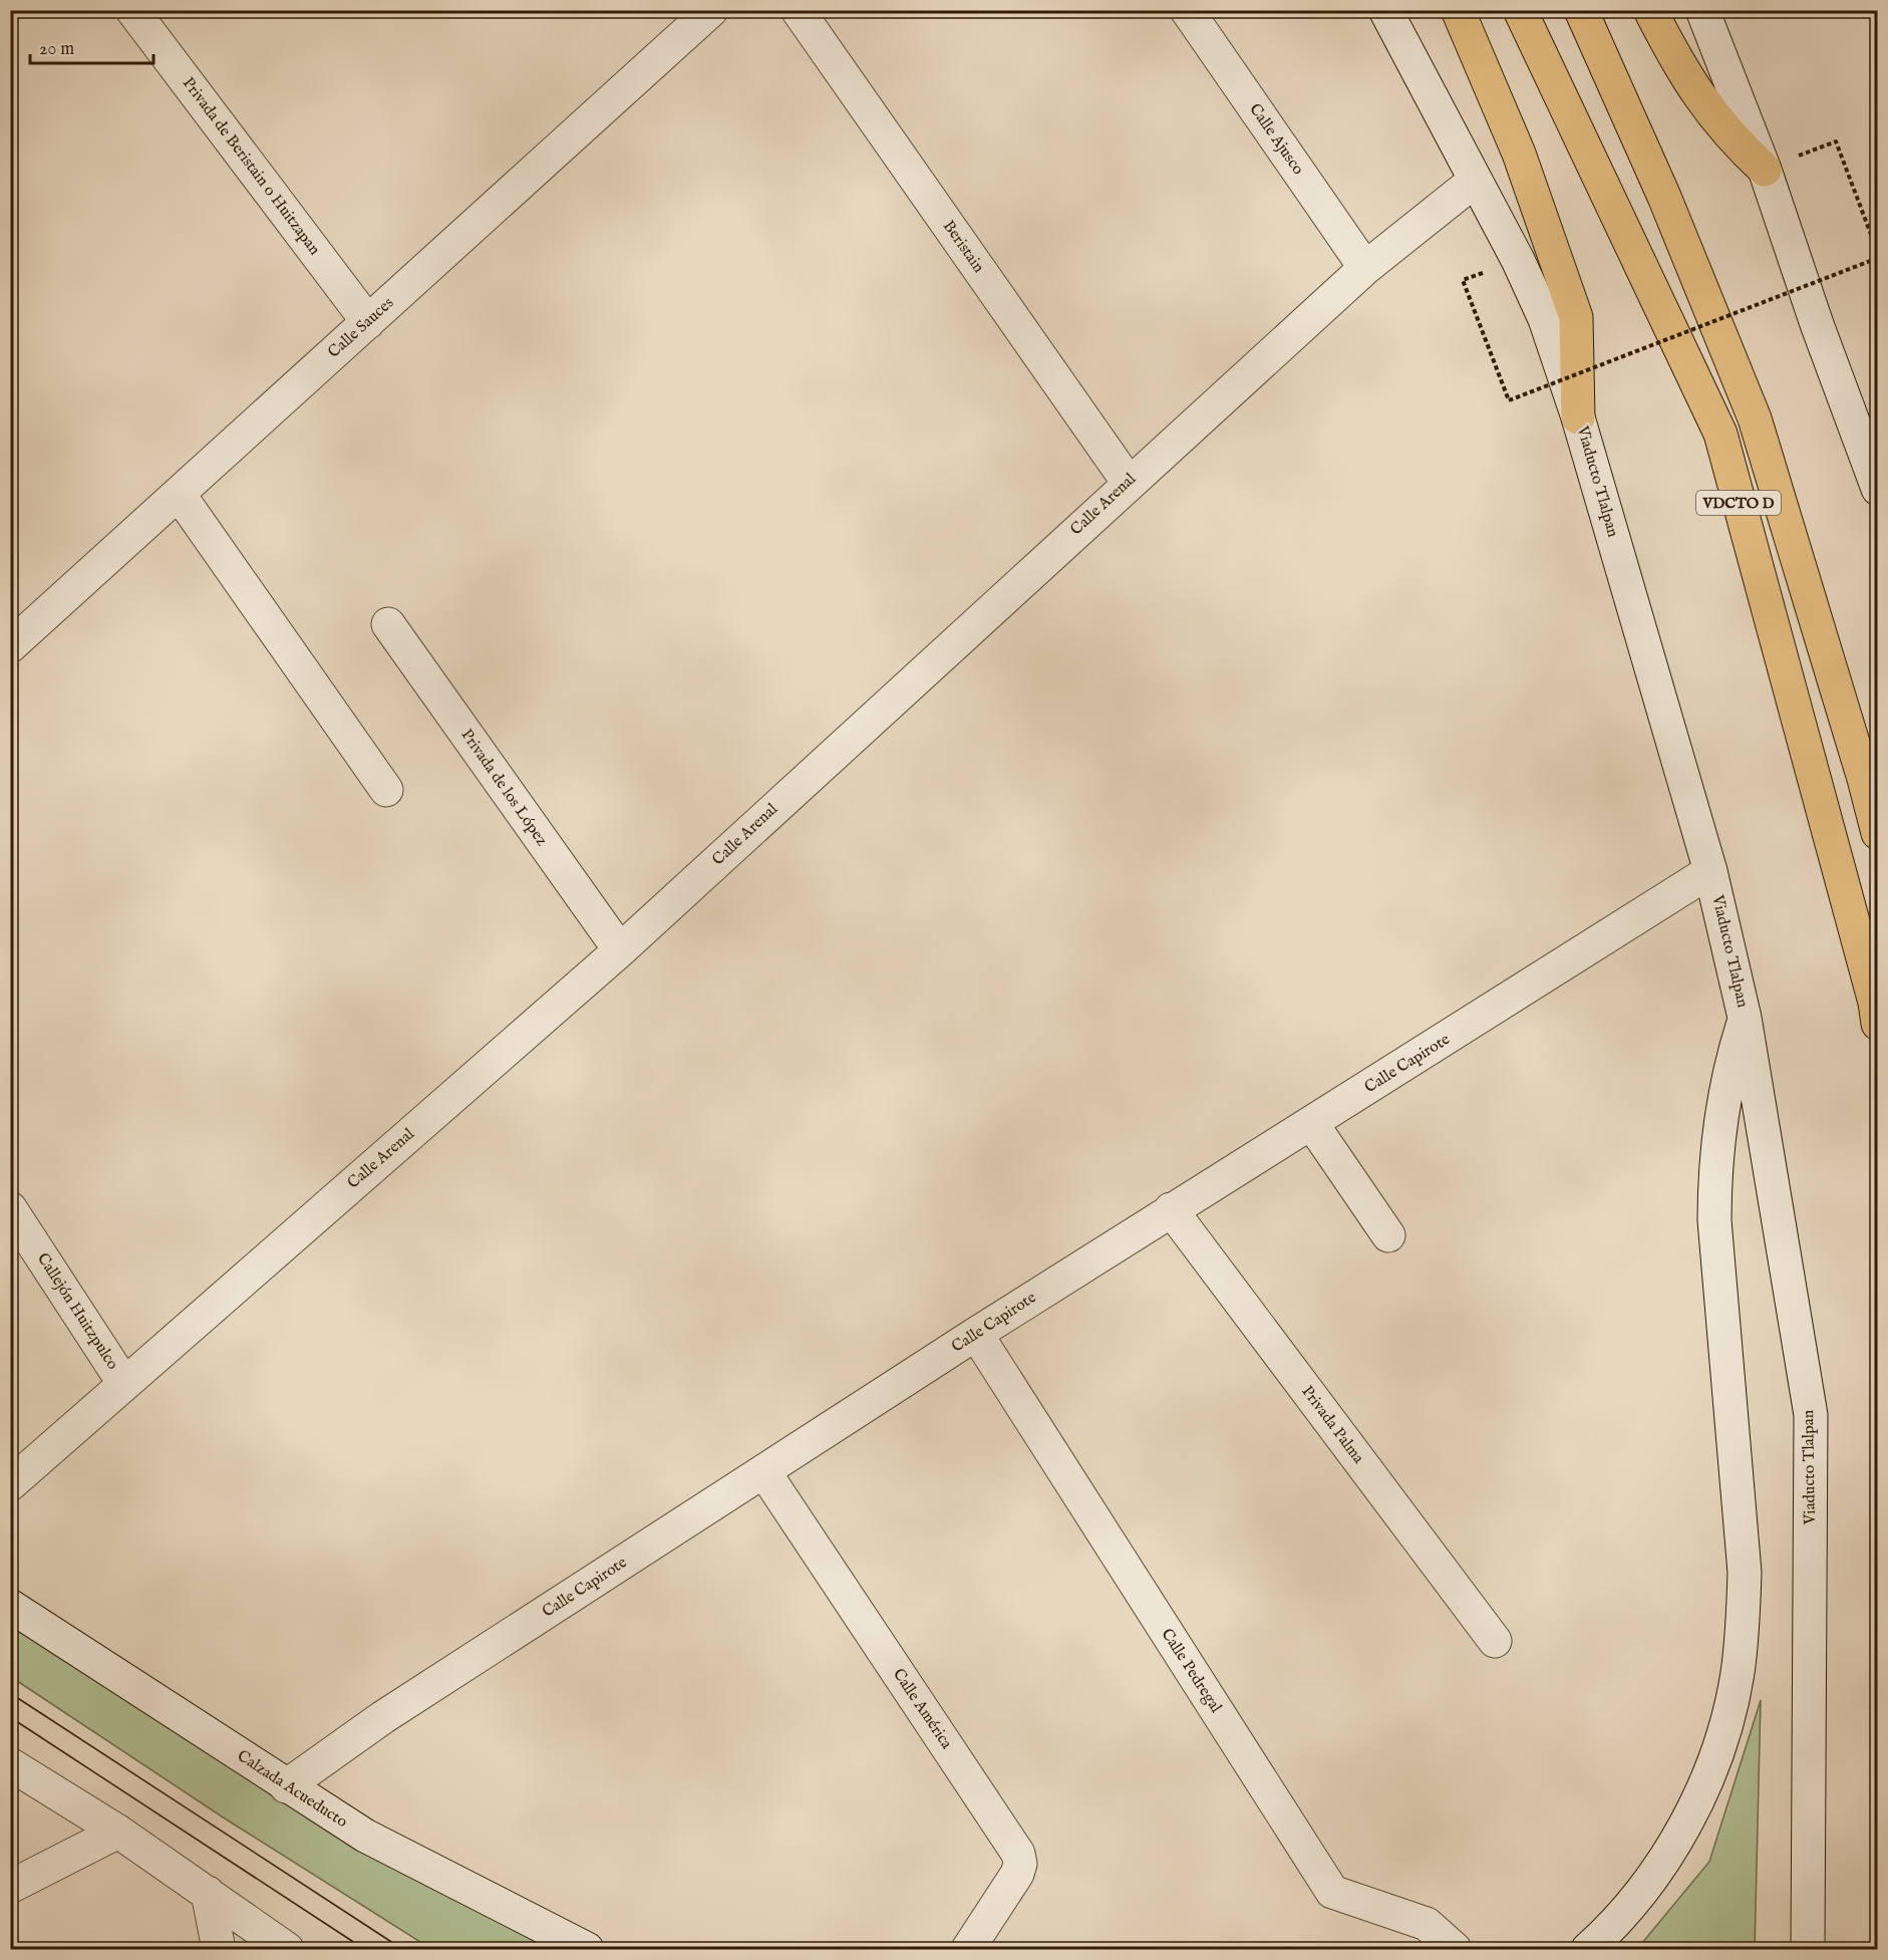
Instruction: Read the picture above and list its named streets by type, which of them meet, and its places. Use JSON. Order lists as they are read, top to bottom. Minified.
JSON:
{"streets":{"highway":["VDCTO D"],"street":["Calle Ajusco","Privada de Beristain o Huitzapan","Beristain","Calle Sauces","Viaducto Tlalpan","Calle Arenal","Privada de los López","Calle Capirote","Callejón Huitzpulco","Privada Palma","Calle Pedregal","Calle América","Calzada Acueducto"]},"crossings":[["Calle Ajusco","Calle Arenal"],["Privada de Beristain o Huitzapan","Calle Sauces"],["Beristain","Calle Arenal"],["Viaducto Tlalpan","Calle Arenal"],["Viaducto Tlalpan","Calle Capirote"],["Calle Arenal","Privada de los López"],["Calle Arenal","Callejón Huitzpulco"],["Calle Capirote","Privada Palma"],["Calle Capirote","Calle Pedregal"],["Calle Capirote","Calle América"],["Calle Capirote","Calzada Acueducto"]],"scale_bar":"20 m"}
